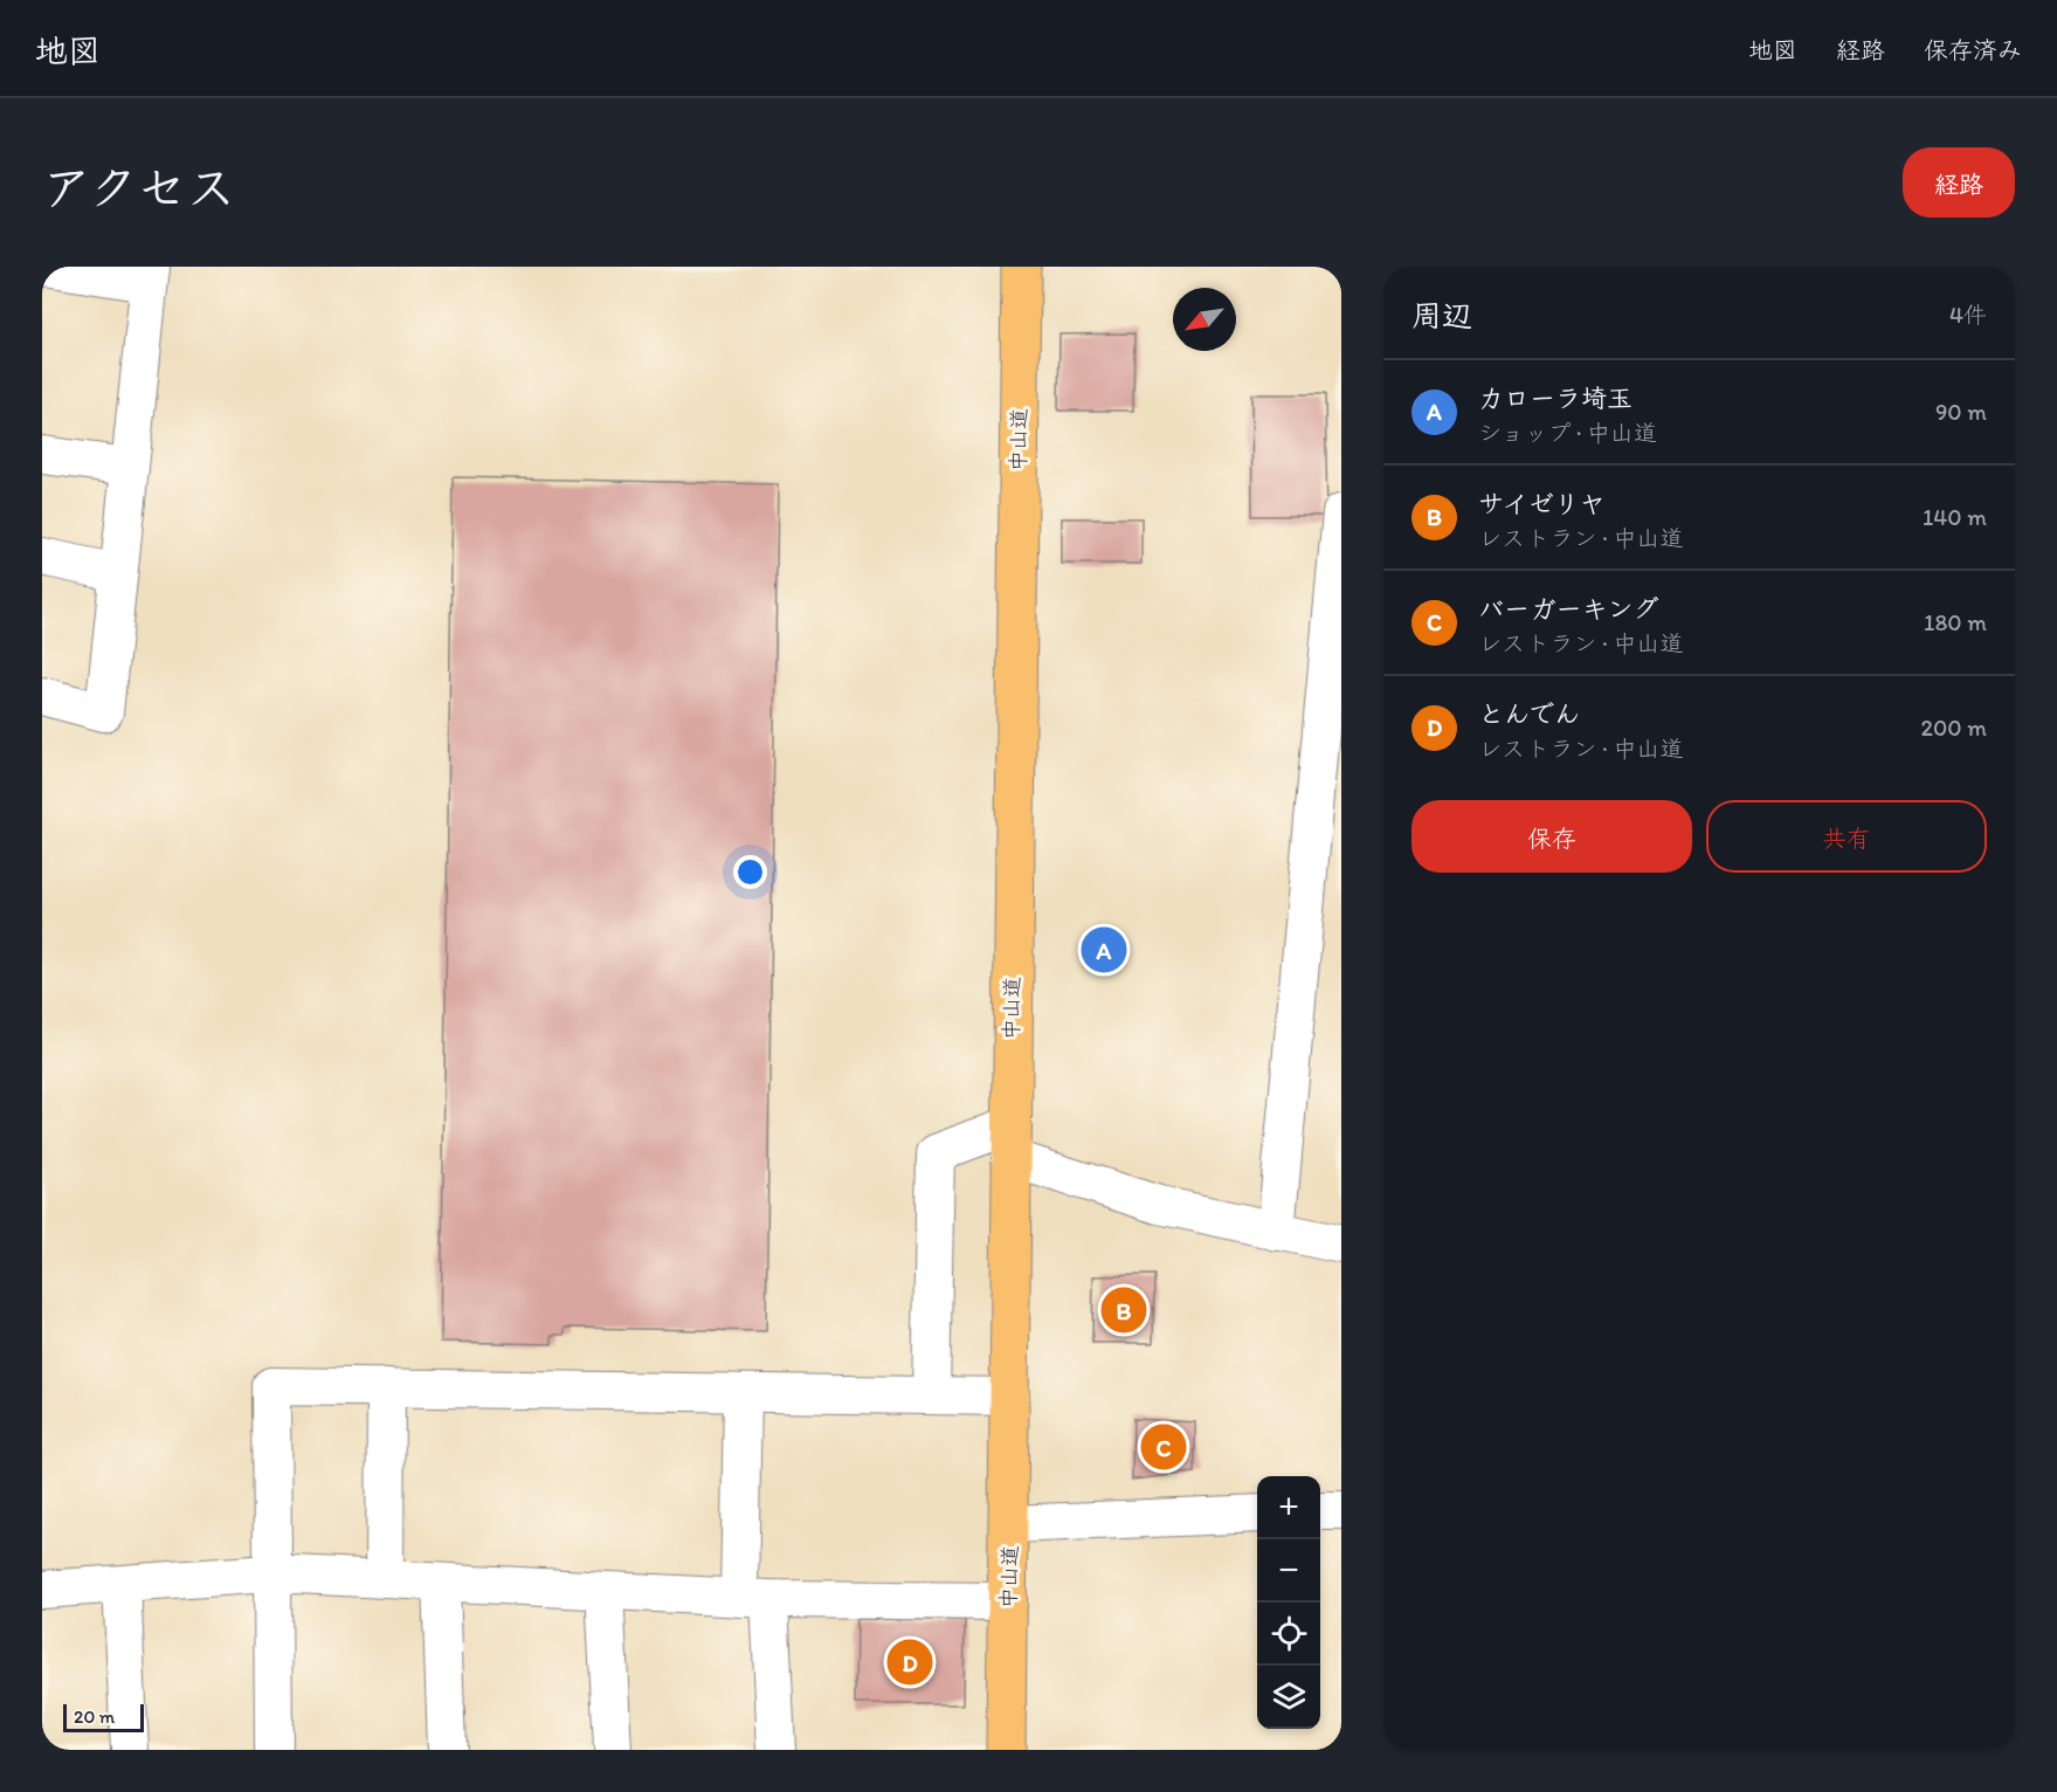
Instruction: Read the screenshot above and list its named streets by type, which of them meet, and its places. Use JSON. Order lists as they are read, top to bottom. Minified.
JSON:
{"streets":{"highway":["中山道"]},"scale_bar":"20 m","north":"bottom left","page":{"header":"地図","nav":["地図","経路","保存済み"],"title":"アクセス","buttons":["経路",["保存","共有"]],"heading":["周辺","4件"],"list":[{"mark":"A","name":"カローラ埼玉","note":"ショップ · 中山道","value":"90 m"},{"mark":"B","name":"サイゼリヤ","note":"レストラン · 中山道","value":"140 m"},{"mark":"C","name":"バーガーキング","note":"レストラン · 中山道","value":"180 m"},{"mark":"D","name":"とんでん","note":"レストラン · 中山道","value":"200 m"}],"pins":["A","B","C","D"],"map_buttons":["+","−"],"scale":"20 m"}}
